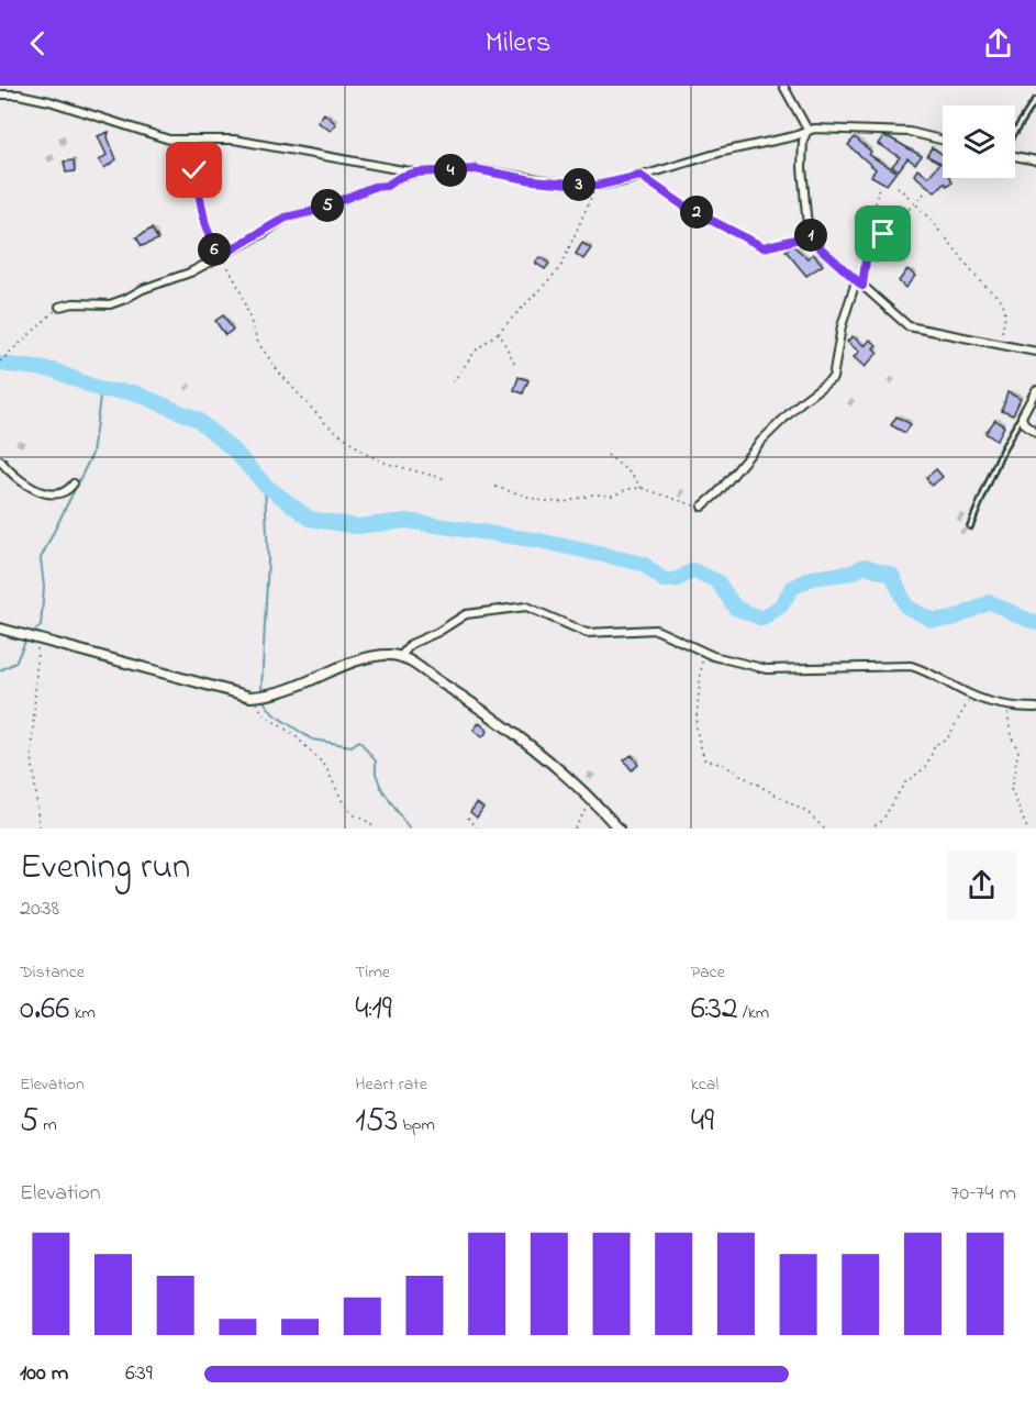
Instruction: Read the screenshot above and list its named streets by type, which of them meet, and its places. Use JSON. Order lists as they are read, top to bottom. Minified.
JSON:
{"page":{"header":"Milers","pins":["4","3","5","2","1","6"],"heading":["Evening run","20:38"],"stats":[["Distance","0.66 km"],["Time","4:19"],["Pace","6:32 /km"],["Elevation","5 m"],["Heart rate","153 bpm"],["kcal","49"]],"chart":["Elevation","70–74 m"],"list":[{"name":"100 m","note":"6:39"}]}}
